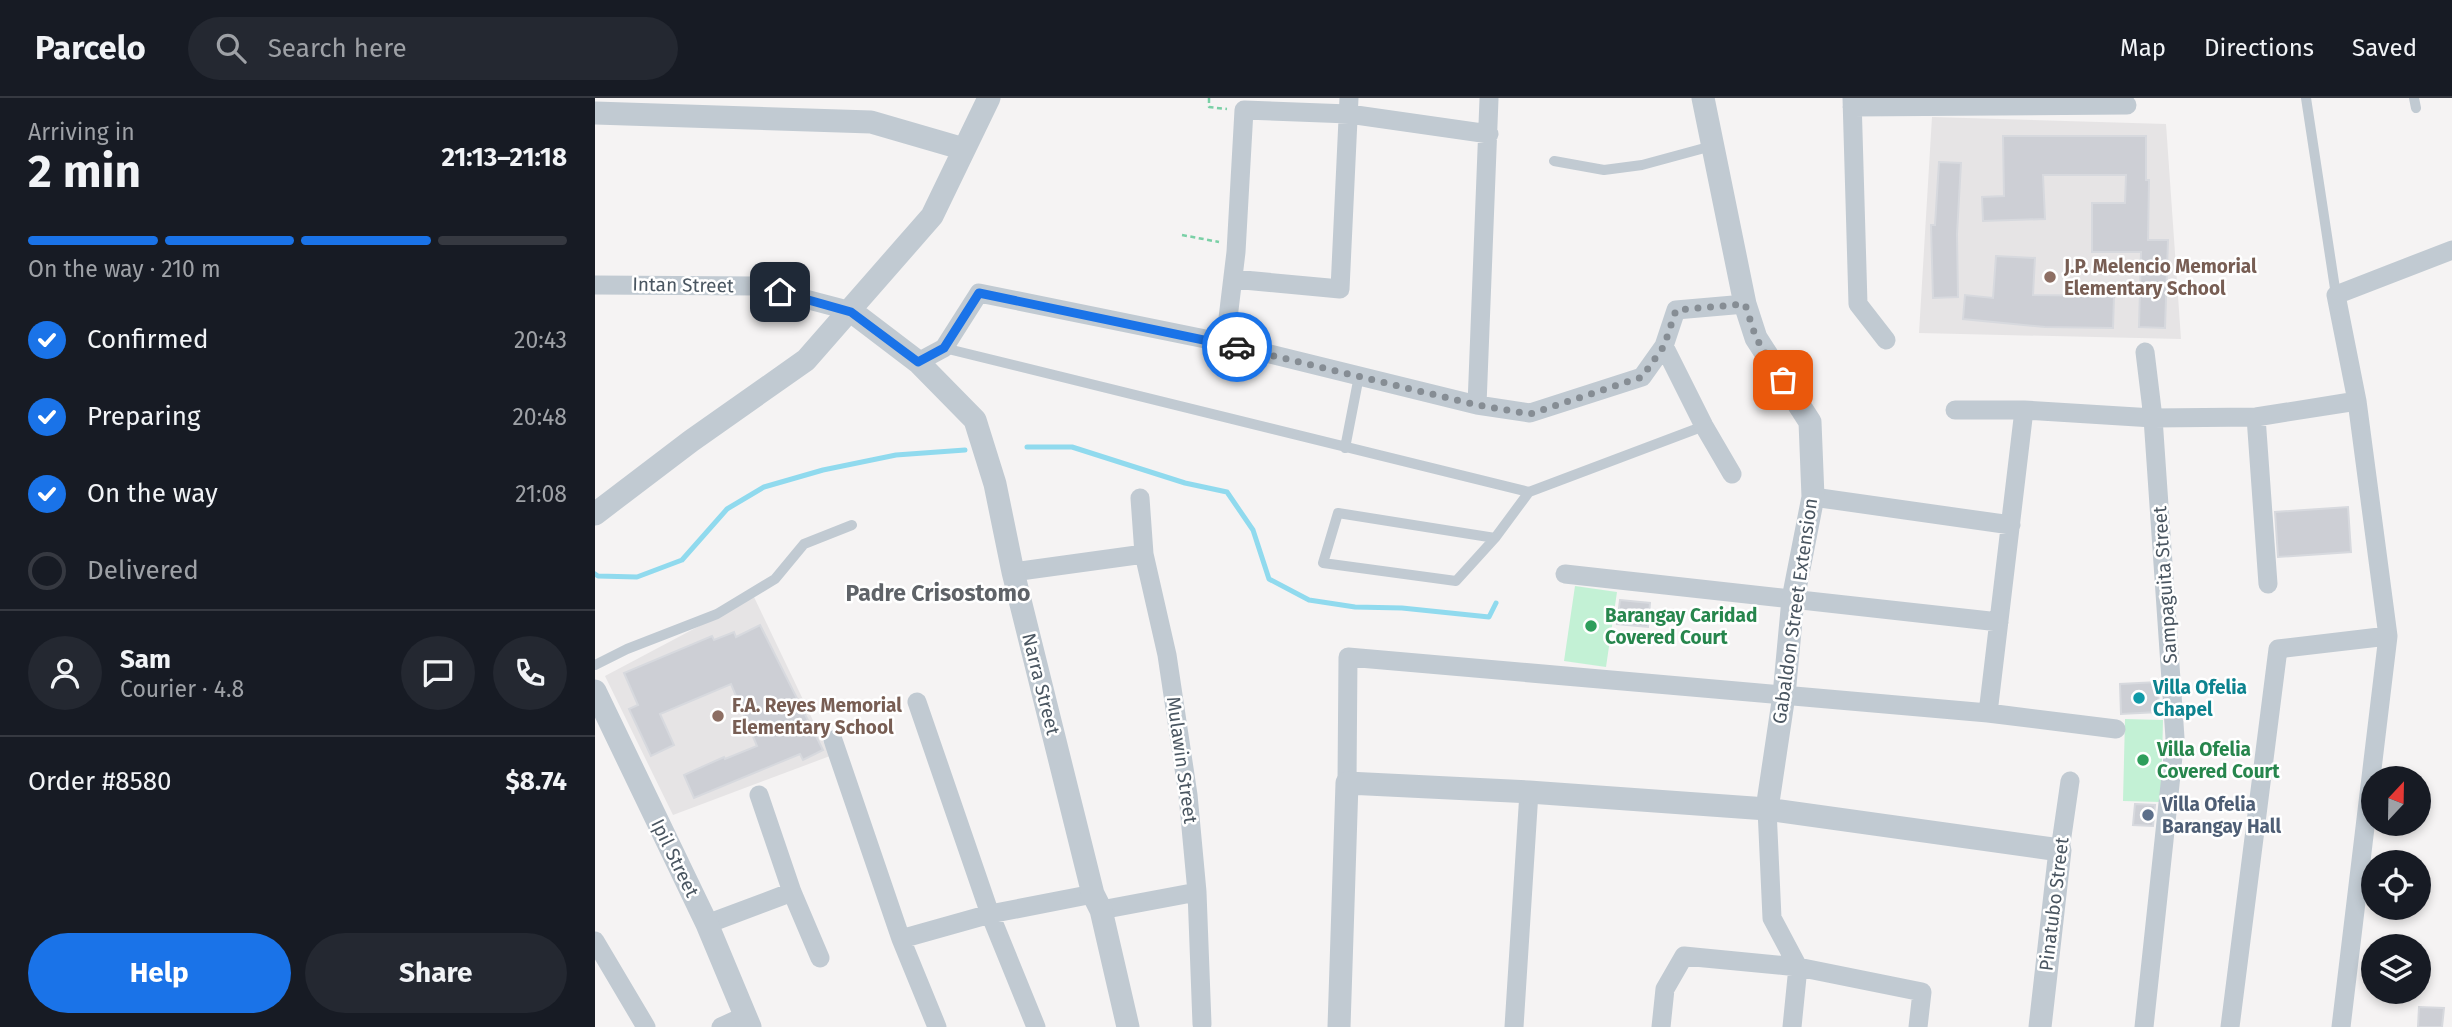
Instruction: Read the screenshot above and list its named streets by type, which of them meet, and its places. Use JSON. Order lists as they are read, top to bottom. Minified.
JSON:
{"streets":{"street":["Intan Street","Sampaguita Street","Gabaldon Street Extension","Narra Street","Mulawin Street","Ipil Street","Pinatubo Street"]},"crossings":[["Intan Street","Narra Street"]],"districts":["Padre Crisostomo"],"places":["J.P. Melencio Memorial Elementary School","Barangay Caridad Covered Court","Villa Ofelia Chapel","F.A. Reyes Memorial Elementary School","Villa Ofelia Covered Court","Villa Ofelia Barangay Hall"],"north":"top","page":{"header":"Parcelo","search":"Search here","nav":["Map","Directions","Saved"],"heading":["2 min","Arriving in","21:13–21:18"],"panel":["Sam","Courier · 4.8","Order #8580","$8.74"],"bar":"On the way · 210 m","list":[["Confirmed","20:43"],["Preparing","20:48"],["On the way","21:08"],"Delivered"],"buttons":["Help","Share"]}}
